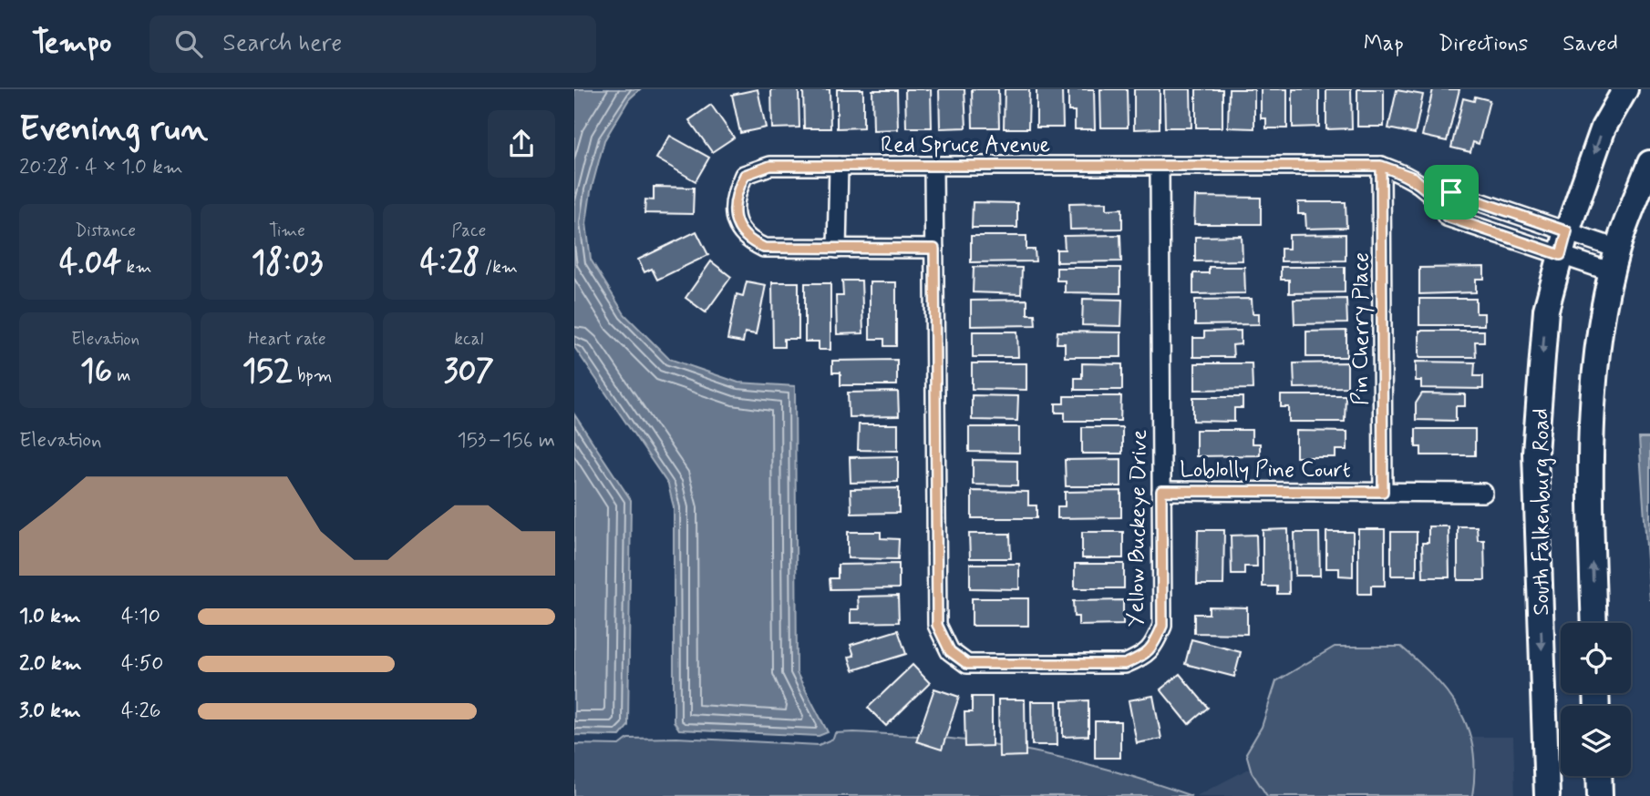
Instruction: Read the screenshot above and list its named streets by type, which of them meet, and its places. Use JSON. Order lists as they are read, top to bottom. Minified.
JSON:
{"streets":{"street":["Red Spruce Avenue","Pin Cherry Place","Loblolly Pine Court","South Falkenburg Road","Yellow Buckeye Drive"]},"crossings":[["Red Spruce Avenue","Pin Cherry Place"],["Red Spruce Avenue","South Falkenburg Road"],["Red Spruce Avenue","Yellow Buckeye Drive"],["Pin Cherry Place","Loblolly Pine Court"],["Loblolly Pine Court","Yellow Buckeye Drive"]],"page":{"header":"Tempo","search":"Search here","nav":["Map","Directions","Saved"],"heading":["Evening run","20:28 · 4 × 1.0 km"],"stats":[["Distance","4.04 km"],["Time","18:03"],["Pace","4:28 /km"],["Elevation","16 m"],["Heart rate","152 bpm"],["kcal","307"]],"chart":["Elevation","153–156 m"],"list":[{"name":"1.0 km","note":"4:10"},{"name":"2.0 km","note":"4:50"},{"name":"3.0 km","note":"4:26"}]}}
